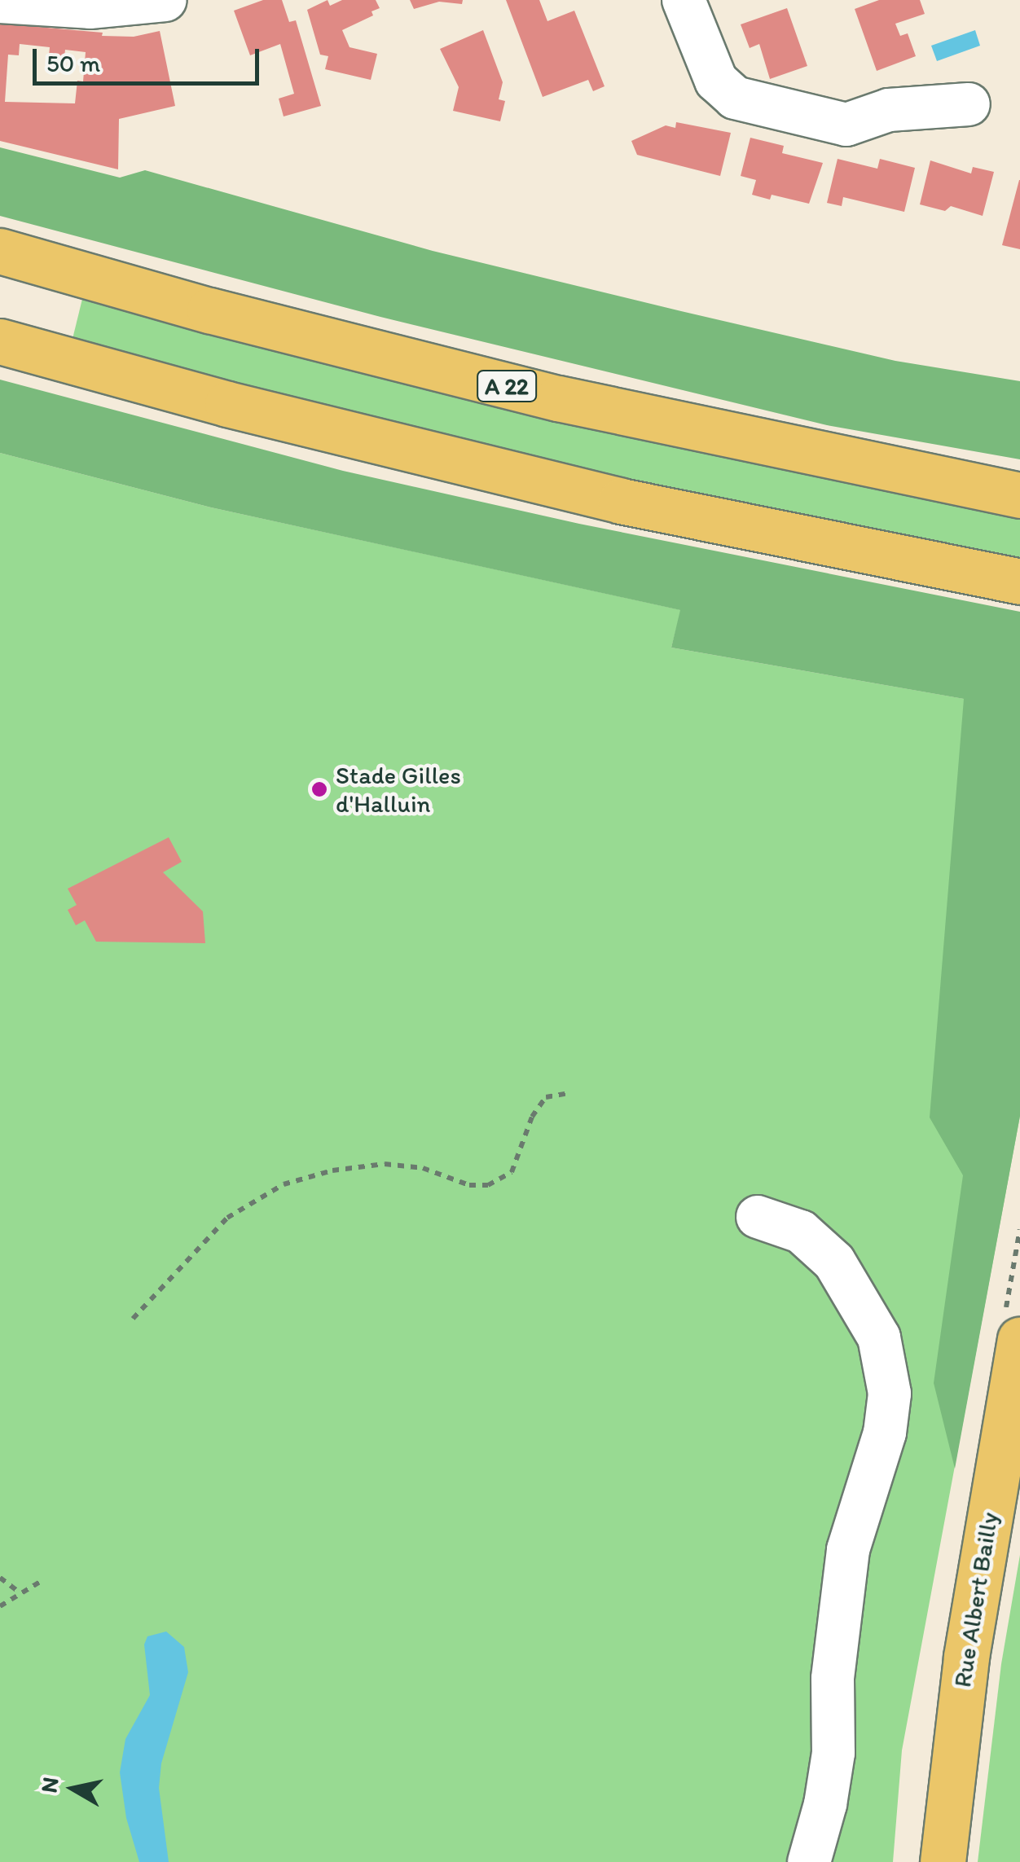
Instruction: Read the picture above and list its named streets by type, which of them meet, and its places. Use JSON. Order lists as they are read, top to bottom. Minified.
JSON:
{"streets":{"main road":["A 22","Rue Albert Bailly"]},"places":["Stade Gilles d'Halluin"],"scale_bar":"50 m","north":"left"}
